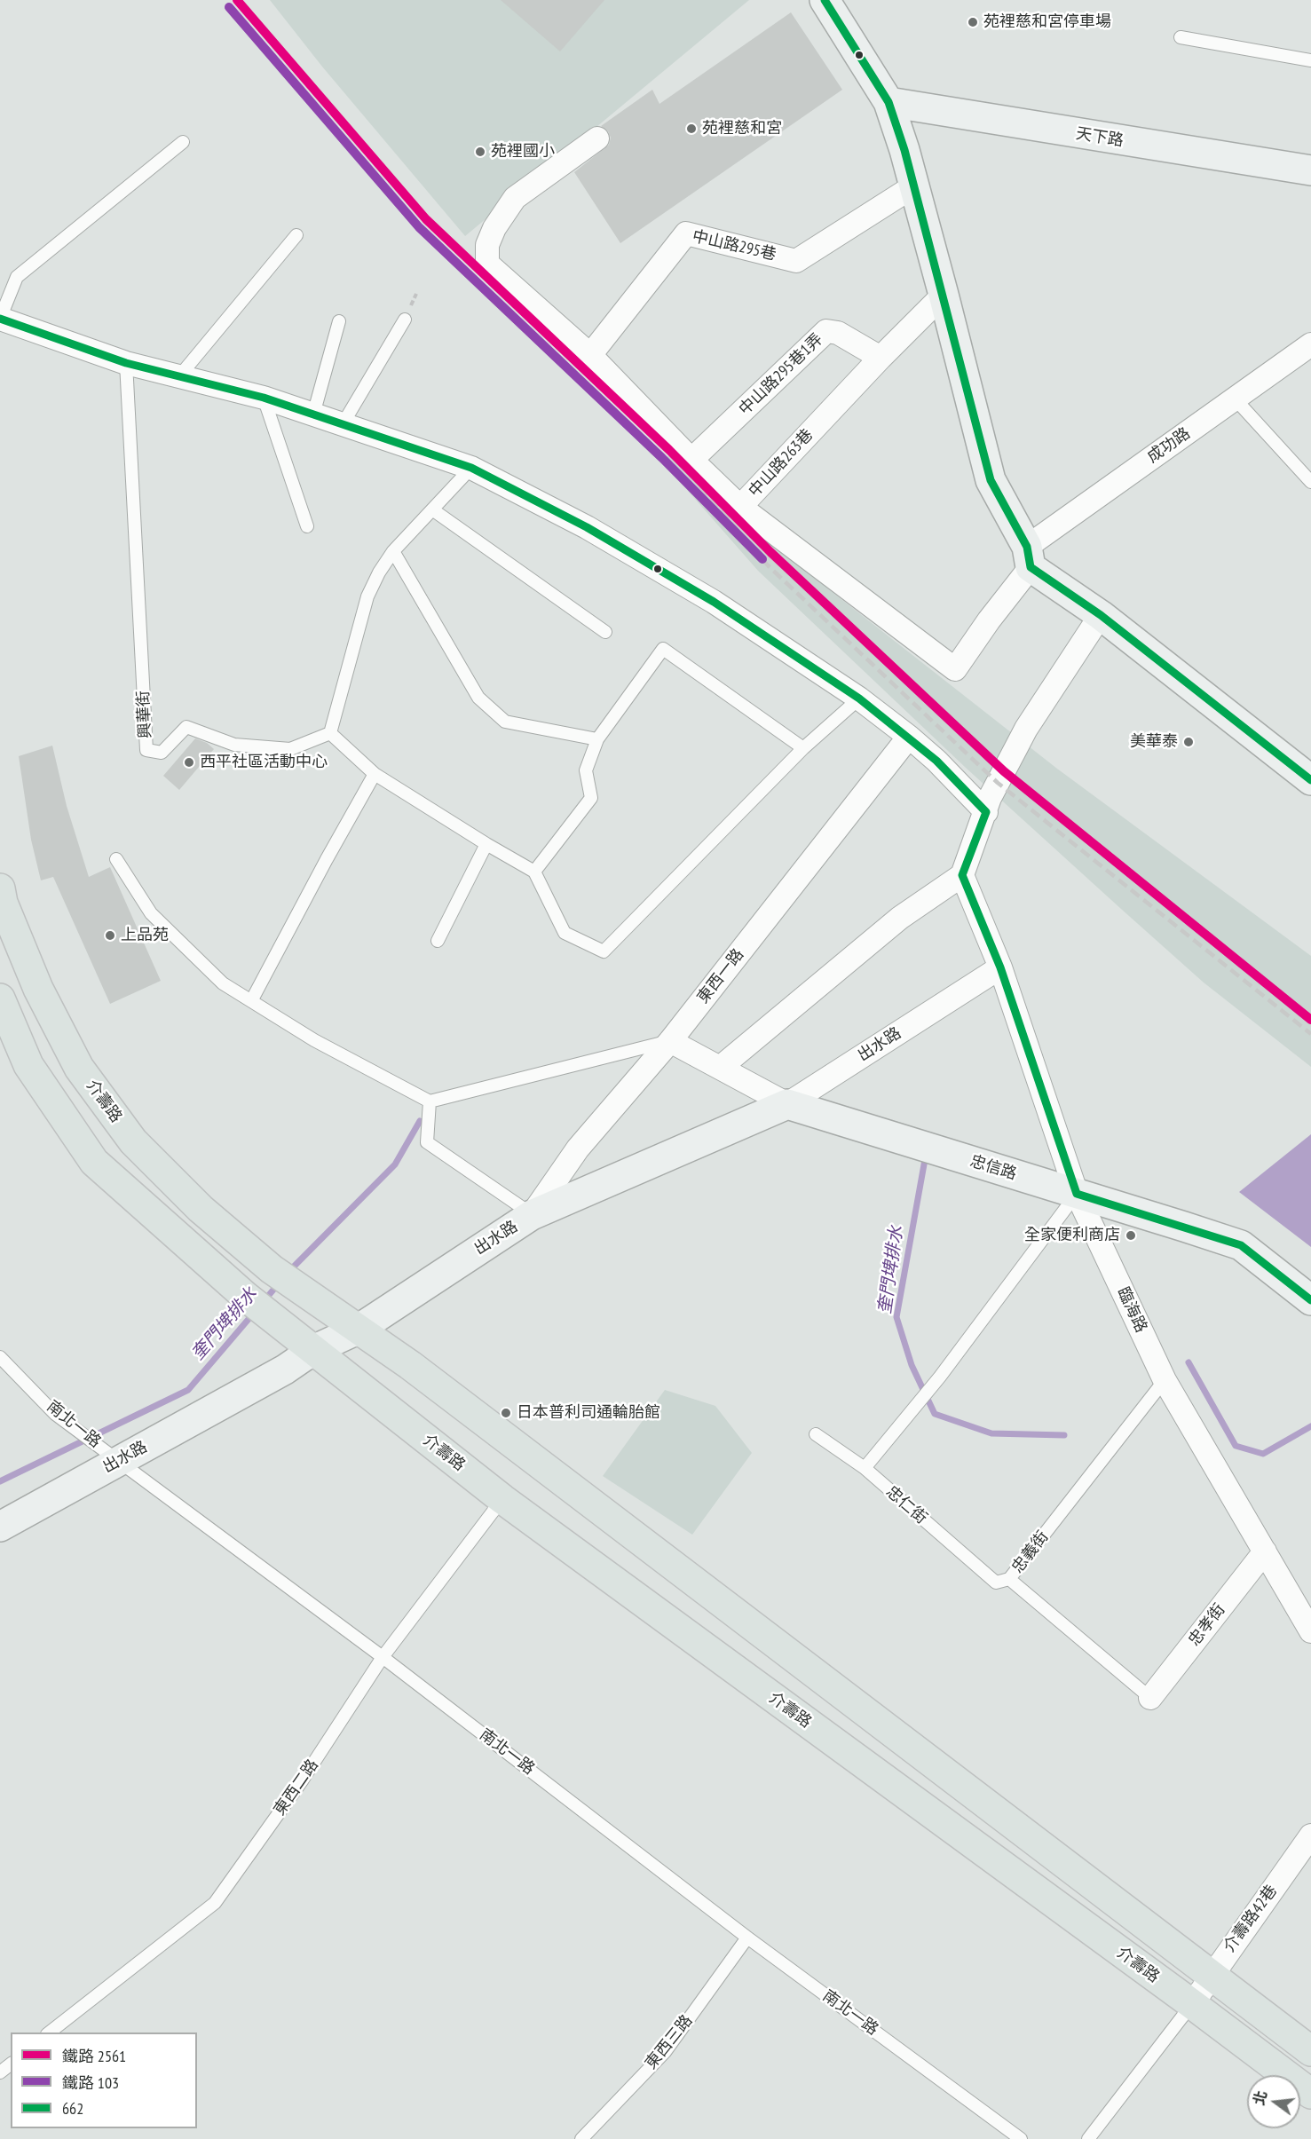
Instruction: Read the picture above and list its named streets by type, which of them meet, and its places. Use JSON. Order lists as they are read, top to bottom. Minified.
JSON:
{"streets":{"main road":["介壽路"],"street":["天下路","中山路295巷","中山路295巷1弄","成功路","中山路263巷","東西一路","出水路","忠信路","臨海路","忠孝街","介壽路42巷"],"lane":["興華街","南北一路","忠仁街","忠義街","東西二路","東西三路"]},"crossings":[["中山路295巷1弄","中山路263巷"],["成功路","中山路263巷"],["東西一路","出水路"],["東西一路","忠信路"],["出水路","介壽路"],["出水路","忠信路"],["出水路","臨海路"],["出水路","南北一路"],["介壽路","東西二路"],["介壽路","介壽路42巷"],["忠信路","臨海路"],["臨海路","忠義街"],["臨海路","忠孝街"],["南北一路","東西二路"],["南北一路","東西三路"],["忠仁街","忠義街"],["忠義街","忠孝街"]],"water":["奎門埤排水"],"places":["苑裡慈和宮停車場","苑裡慈和宮","苑裡國小","美華泰","西平社區活動中心","上品苑","全家便利商店","日本普利司通輪胎館"],"lines":["rail line 2561","transit line 662","rail line 103"],"legend":["鐵路 2561","鐵路 103","662"],"north":"left"}
